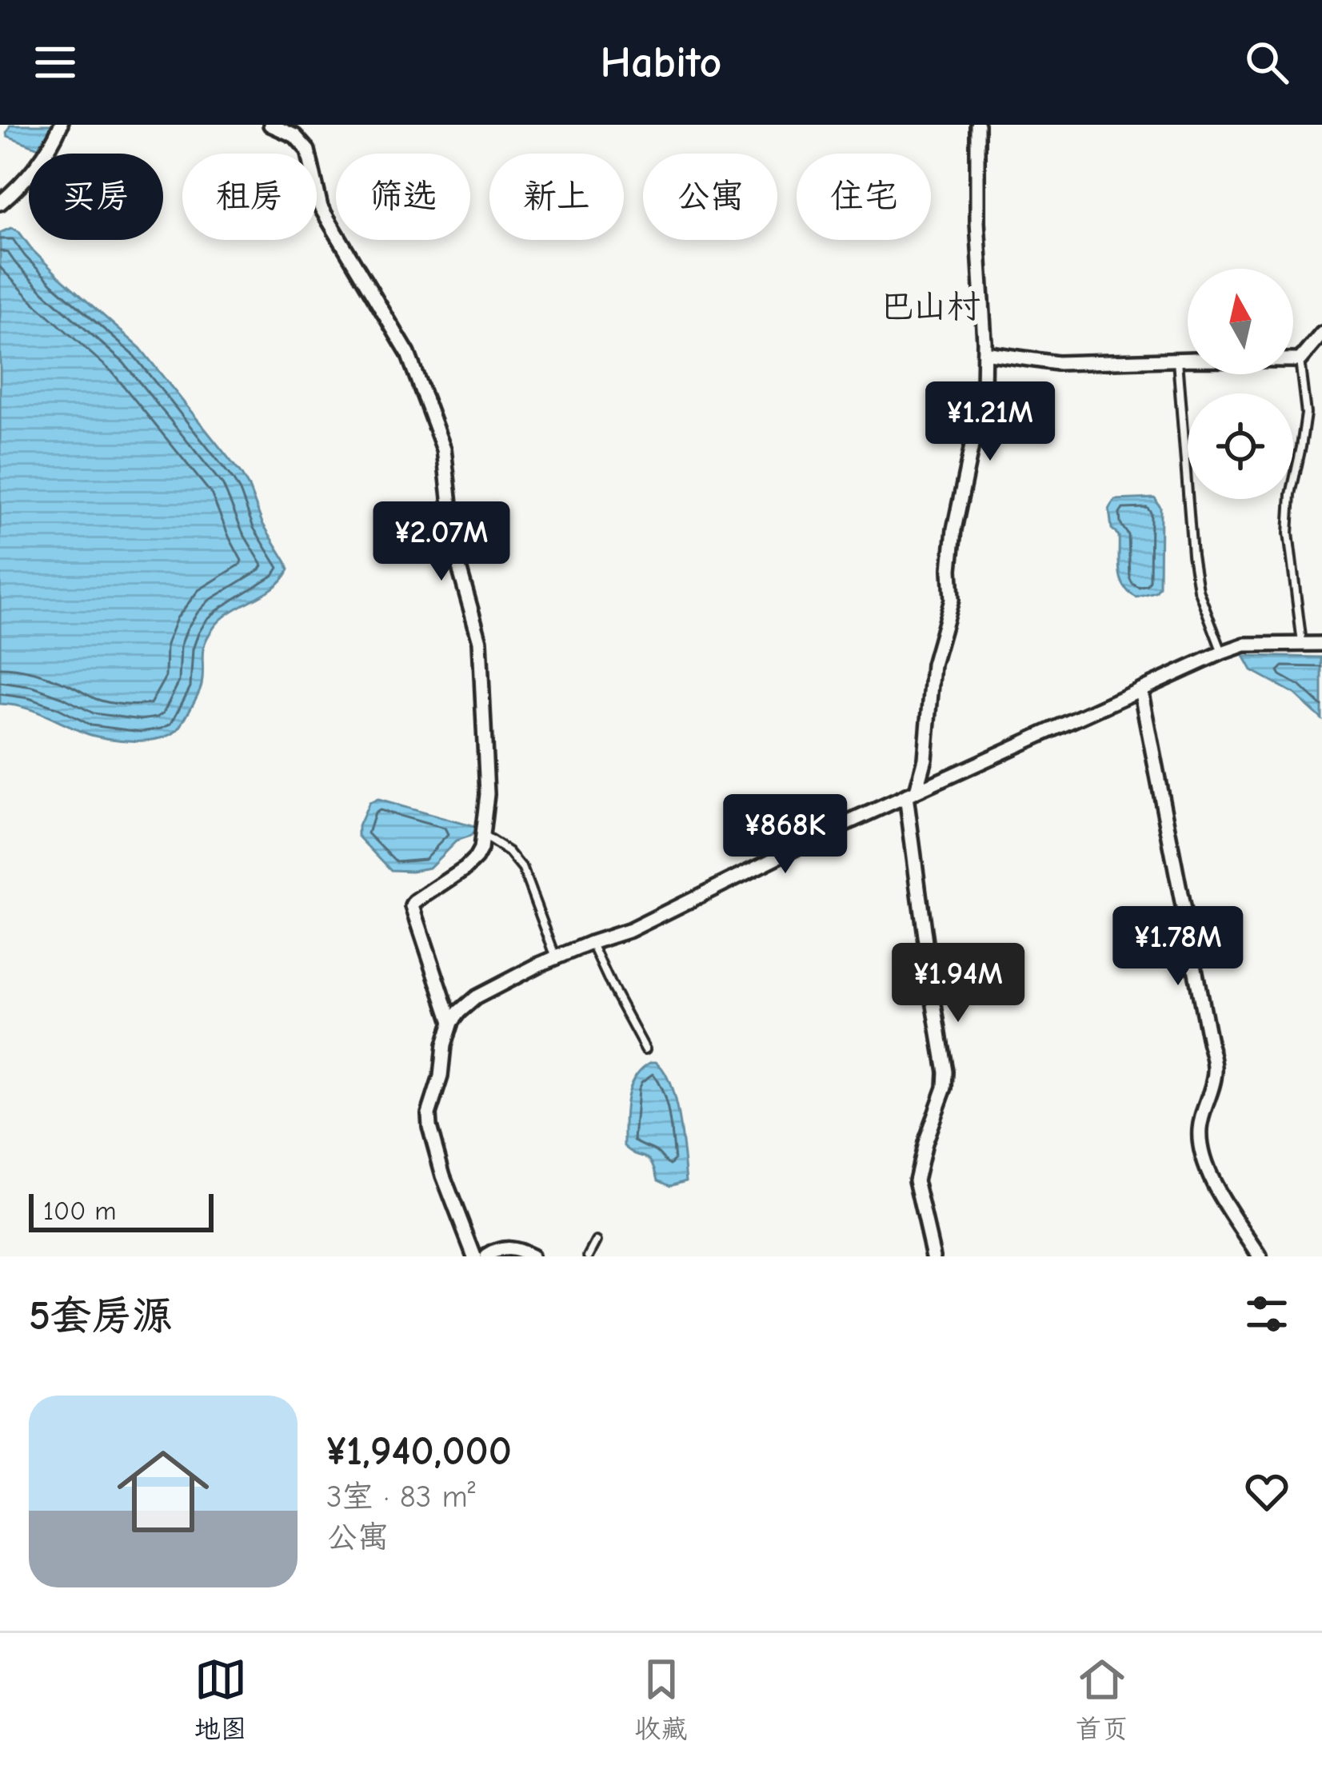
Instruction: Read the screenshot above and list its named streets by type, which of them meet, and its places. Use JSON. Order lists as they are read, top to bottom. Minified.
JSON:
{"districts":["巴山村"],"scale_bar":"100 m","north":"top","page":{"header":"Habito","chip":["买房","租房","筛选","新上","公寓","住宅"],"price":["¥1.21M","¥2.07M","¥868K","¥1.78M","¥1.94M"],"scale":"100 m","heading":"5套房源","list":[{"name":"¥1,940,000","note":"3室 · 83 m² · 公寓"}],"tabs":["地图","收藏","首页"]}}
